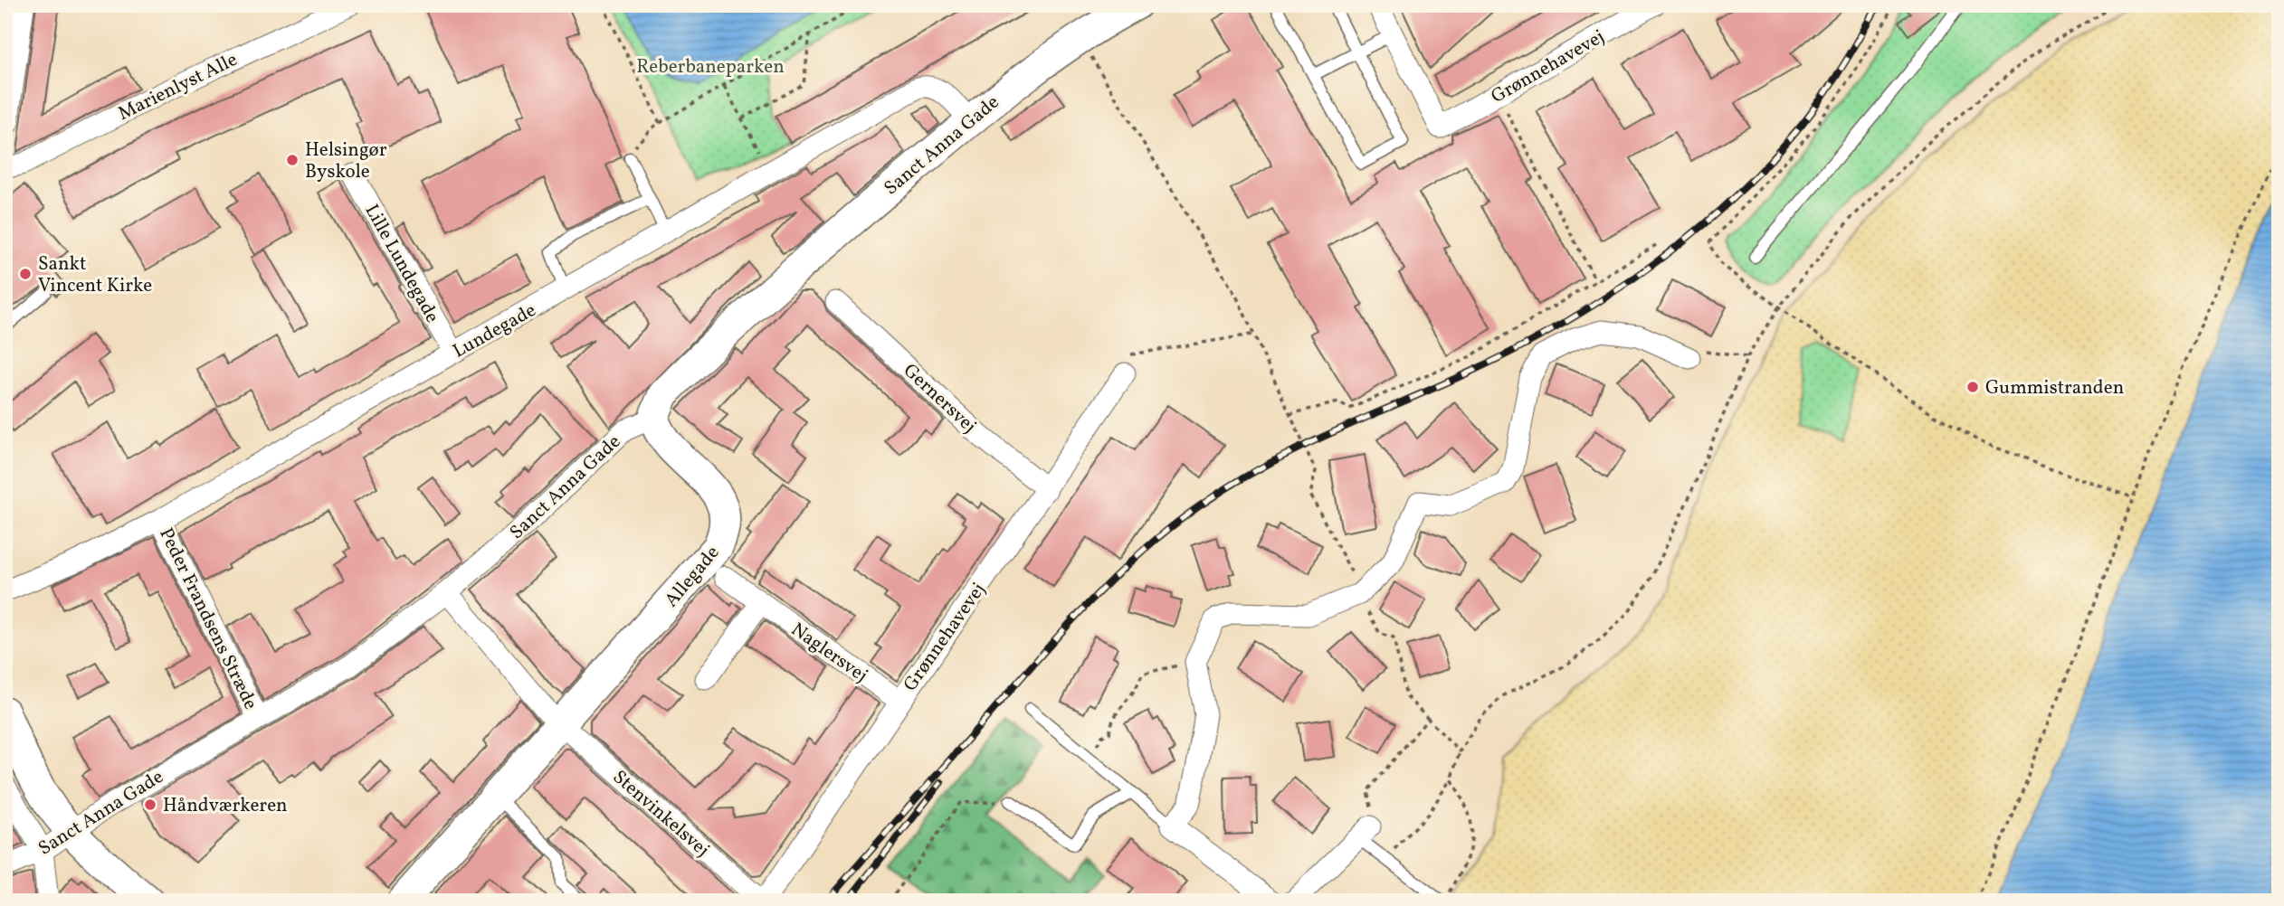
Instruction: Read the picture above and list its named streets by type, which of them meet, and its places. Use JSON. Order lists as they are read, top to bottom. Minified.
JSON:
{"streets":{"main road":["Sanct Anna Gade","Allegade"],"street":["Grønnehavevej","Marienlyst Alle","Lille Lundegade","Lundegade","Gernersvej","Peder Frandsens Stræde","Naglersvej","Stenvinkelsvej"]},"crossings":[["Grønnehavevej","Gernersvej"],["Grønnehavevej","Naglersvej"],["Grønnehavevej","Stenvinkelsvej"],["Sanct Anna Gade","Lundegade"],["Sanct Anna Gade","Allegade"],["Sanct Anna Gade","Peder Frandsens Stræde"],["Lille Lundegade","Lundegade"],["Lundegade","Peder Frandsens Stræde"],["Allegade","Stenvinkelsvej"]],"parks":["Reberbaneparken"],"places":["Helsingør Byskole","Sankt Vincent Kirke","Gummistranden","Håndværkeren"]}
